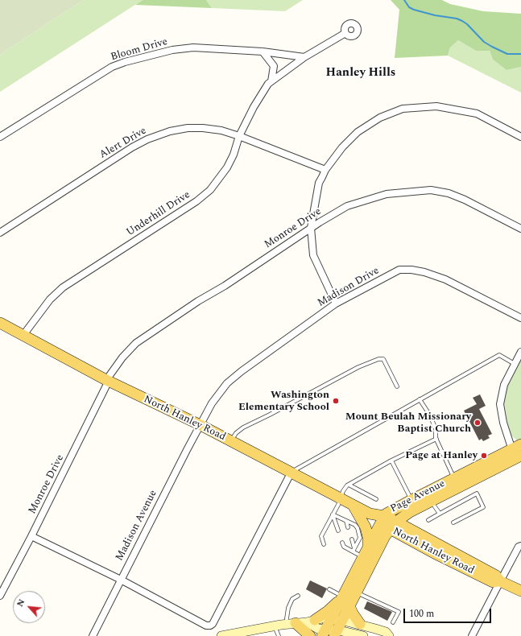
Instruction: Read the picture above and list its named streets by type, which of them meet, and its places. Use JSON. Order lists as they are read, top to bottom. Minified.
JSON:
{"streets":{"main road":["North Hanley Road","Page Avenue"],"street":["Bloom Drive","Alert Drive","Underhill Drive","Monroe Drive","Madison Drive","Madison Avenue"]},"crossings":[["Bloom Drive","Underhill Drive"],["Alert Drive","Underhill Drive"],["Underhill Drive","North Hanley Road"],["Monroe Drive","North Hanley Road"],["Madison Drive","North Hanley Road"],["Madison Drive","Madison Avenue"],["North Hanley Road","Page Avenue"],["North Hanley Road","Madison Avenue"]],"districts":["Hanley Hills"],"places":["Washington Elementary School","Mount Beulah Missionary Baptist Church","Page at Hanley"],"scale_bar":"100 m","north":"top left"}
